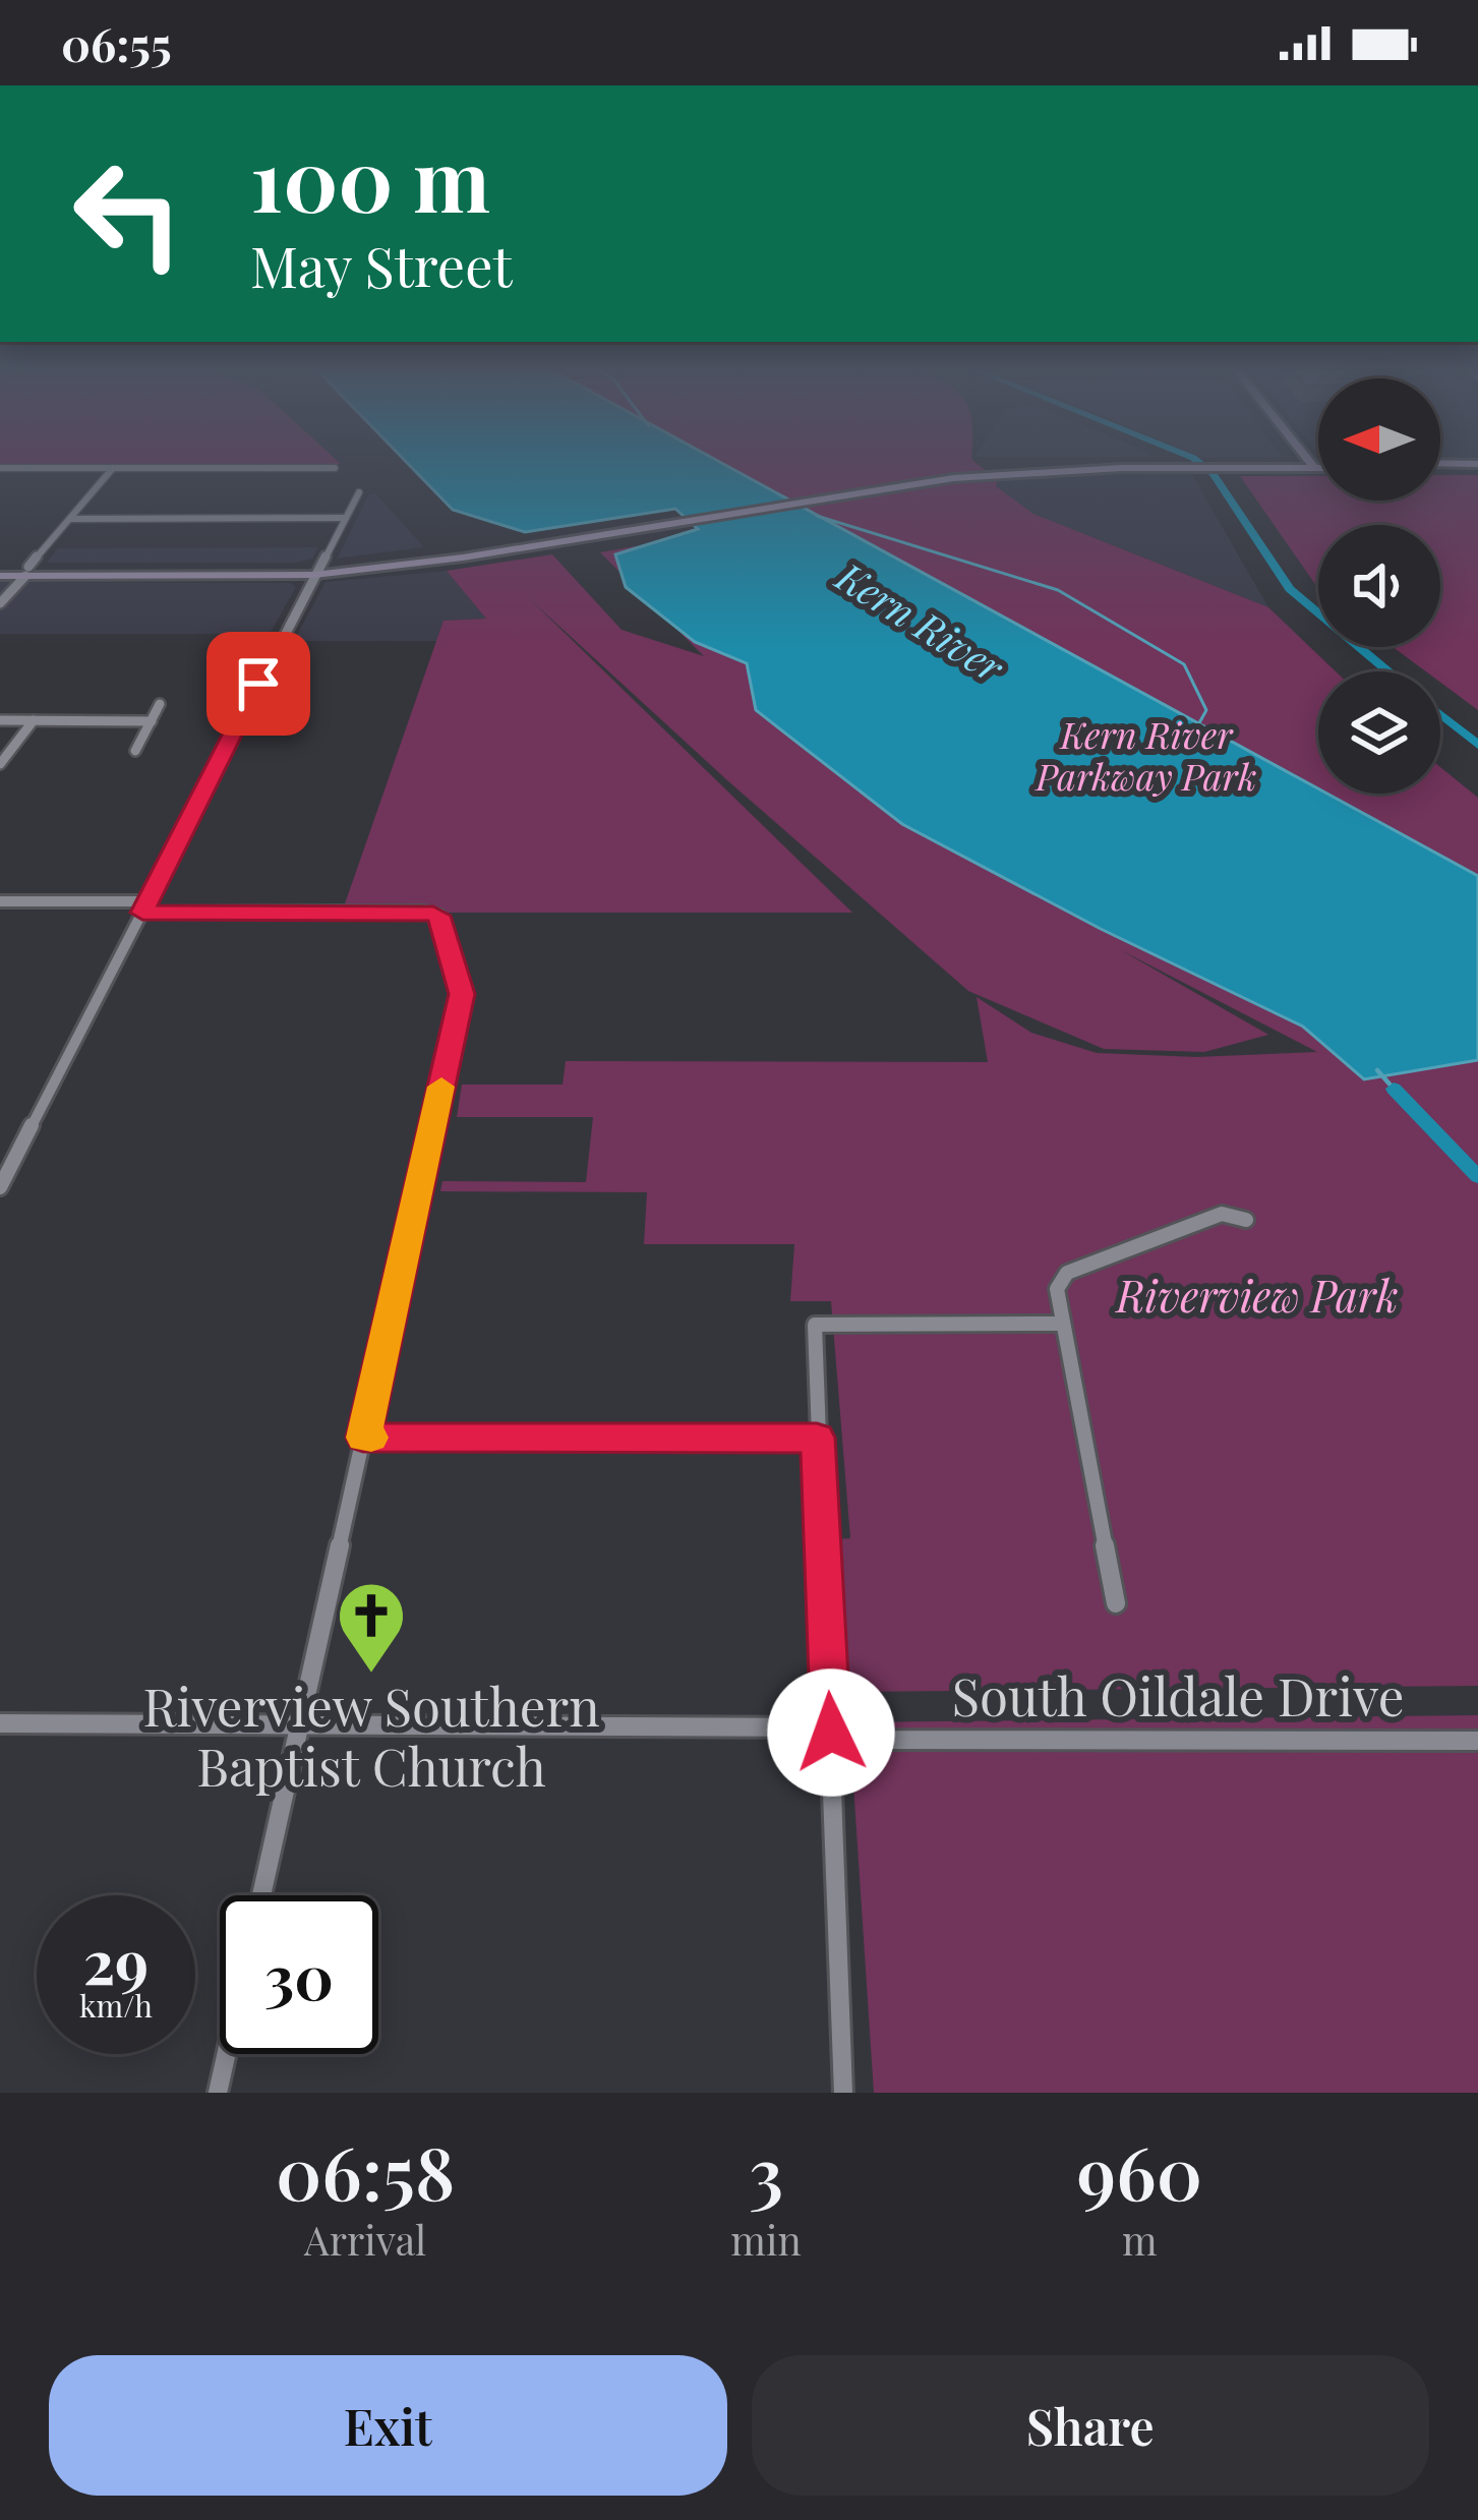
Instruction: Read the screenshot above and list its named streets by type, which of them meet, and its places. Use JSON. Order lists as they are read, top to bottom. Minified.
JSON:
{"streets":{"street":["South Oildale Drive"]},"water":["Kern River"],"parks":["Kern River Parkway Park","Riverview Park"],"places":{"church":["Riverview Southern Baptist Church"]},"north":"left","page":{"status":"06:55","turn":["100 m","May Street"],"speed":"29 km/h","limit":"30","eta":["06:58","Arrival","3","min","960","m"],"buttons":["Exit","Share"]}}
